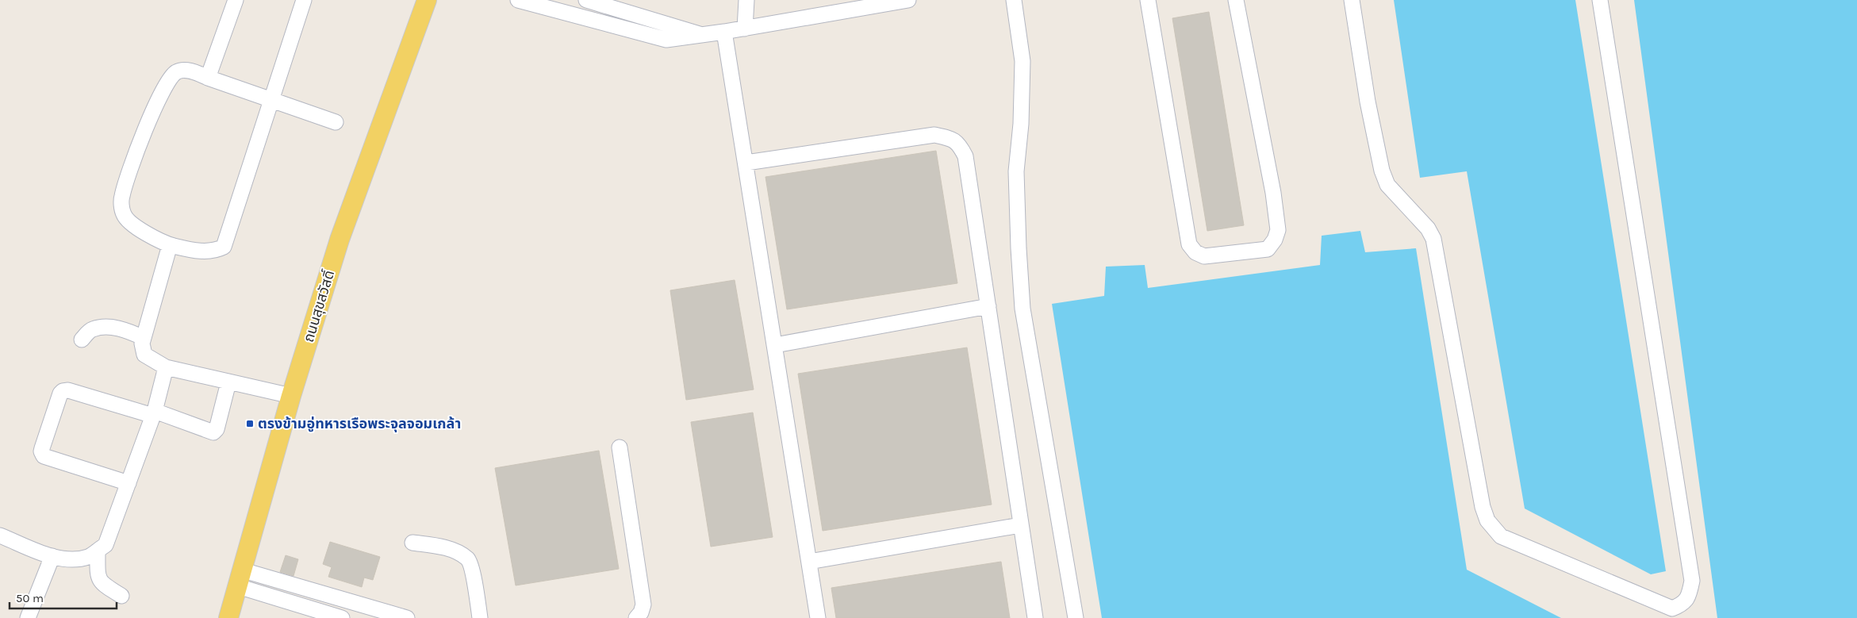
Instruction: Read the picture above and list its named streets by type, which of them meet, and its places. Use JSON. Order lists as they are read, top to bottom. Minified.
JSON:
{"streets":{"main road":["ถนนสุขสวัสดิ์"]},"places":{"transit":["ตรงข้ามอู่ทหารเรือพระจุลจอมเกล้า"]},"scale_bar":"50 m"}
